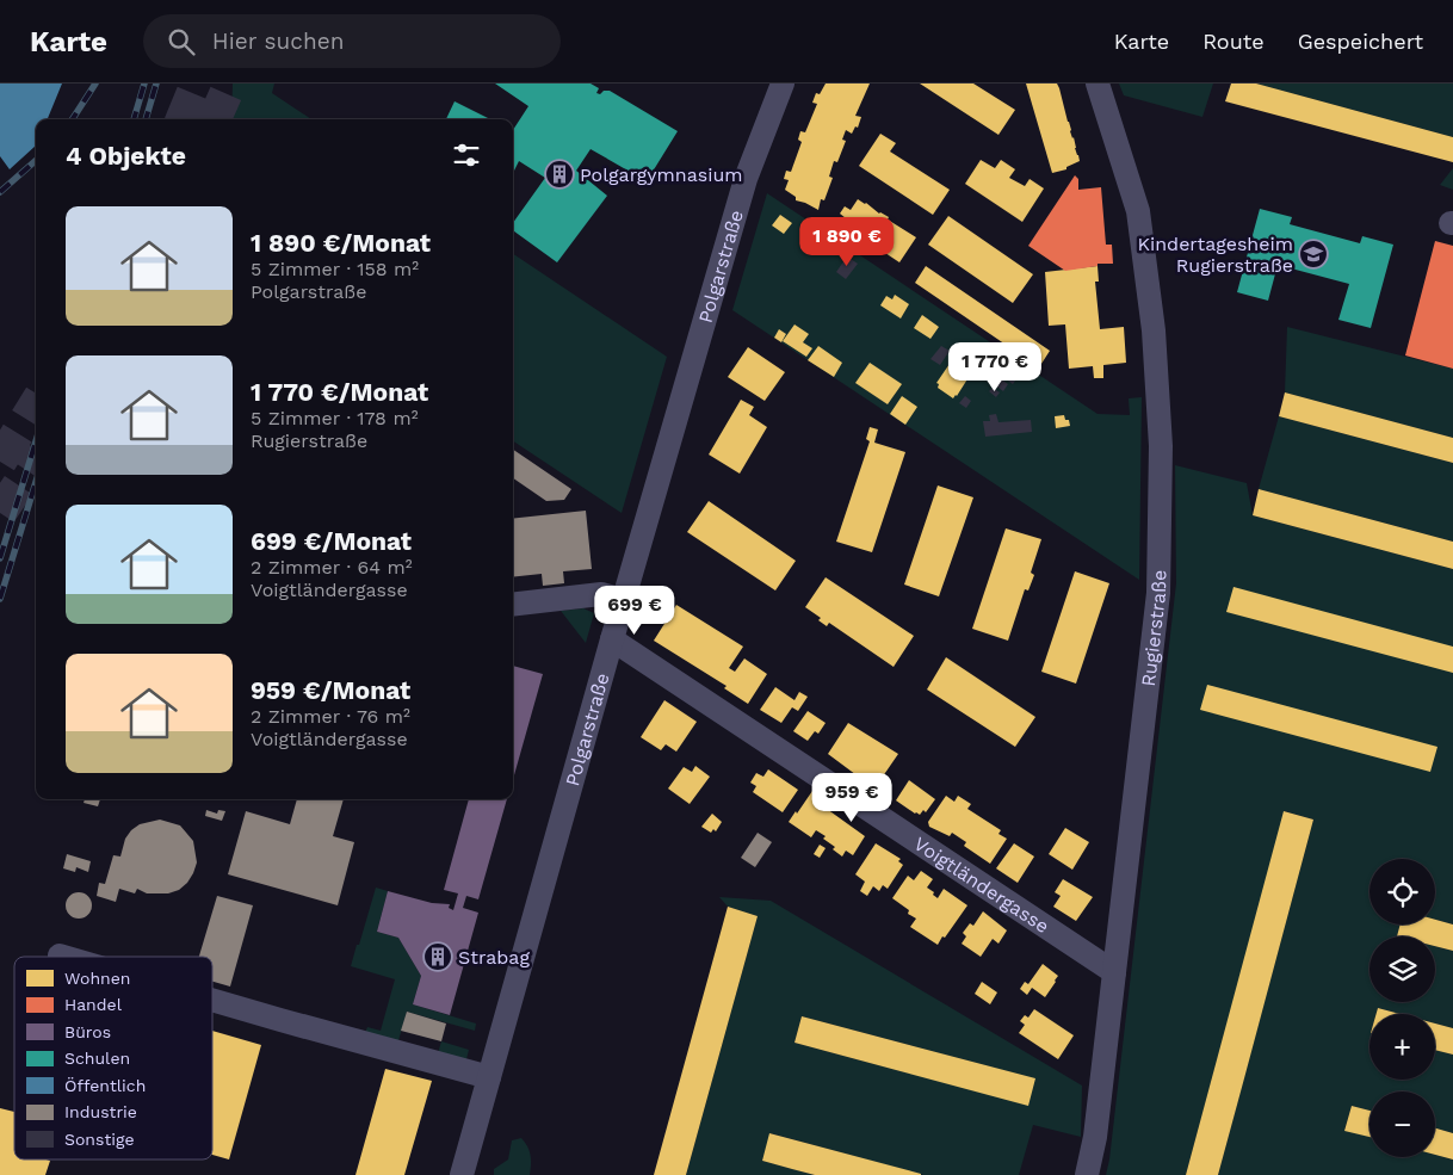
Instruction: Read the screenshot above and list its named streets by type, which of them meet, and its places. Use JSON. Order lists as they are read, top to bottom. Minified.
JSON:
{"streets":{"street":["Polgarstraße","Rugierstraße","Voigtländergasse"]},"crossings":[["Polgarstraße","Voigtländergasse"],["Rugierstraße","Voigtländergasse"]],"places":{"building":["Polgargymnasium","Strabag"],"school or university":["Kindertagesheim Rugierstraße"]},"legend":["Wohnen","Handel","Büros","Schulen","Öffentlich","Industrie","Sonstige"],"page":{"header":"Karte","search":"Hier suchen","nav":["Karte","Route","Gespeichert"],"heading":"4 Objekte","list":[{"name":"1 890 €/Monat","note":"5 Zimmer · 158 m² · Polgarstraße"},{"name":"1 770 €/Monat","note":"5 Zimmer · 178 m² · Rugierstraße"},{"name":"699 €/Monat","note":"2 Zimmer · 64 m² · Voigtländergasse"},{"name":"959 €/Monat","note":"2 Zimmer · 76 m² · Voigtländergasse"}],"price":["1 890 €","1 770 €","699 €","959 €"],"map_buttons":["+","−"]}}
